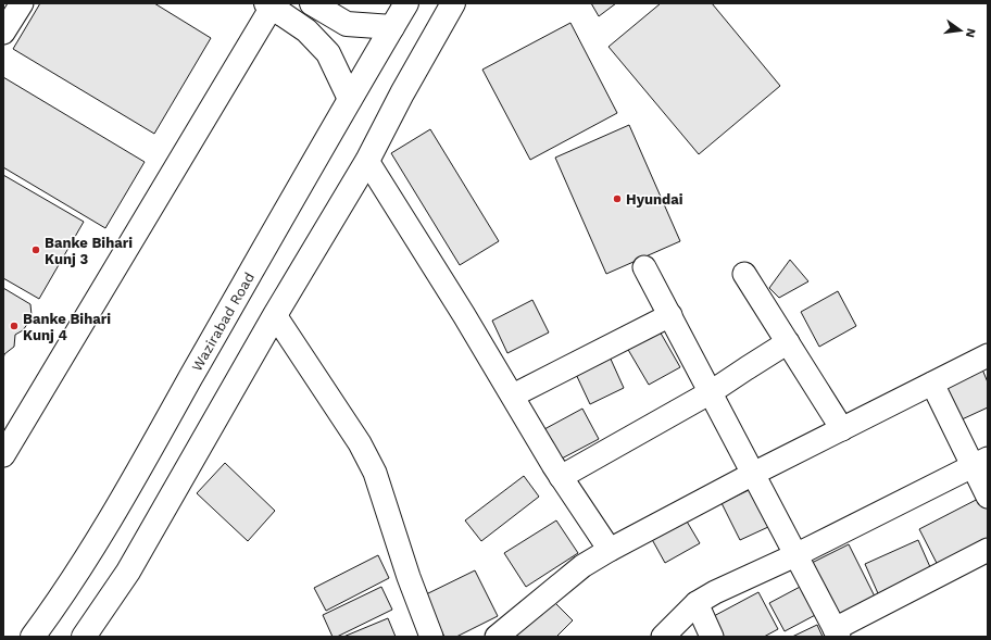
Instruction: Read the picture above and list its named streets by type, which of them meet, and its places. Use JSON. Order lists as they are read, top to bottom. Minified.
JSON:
{"streets":{"main road":["Wazirabad Road"]},"places":["Hyundai","Banke Bihari Kunj 3","Banke Bihari Kunj 4"],"north":"right"}
